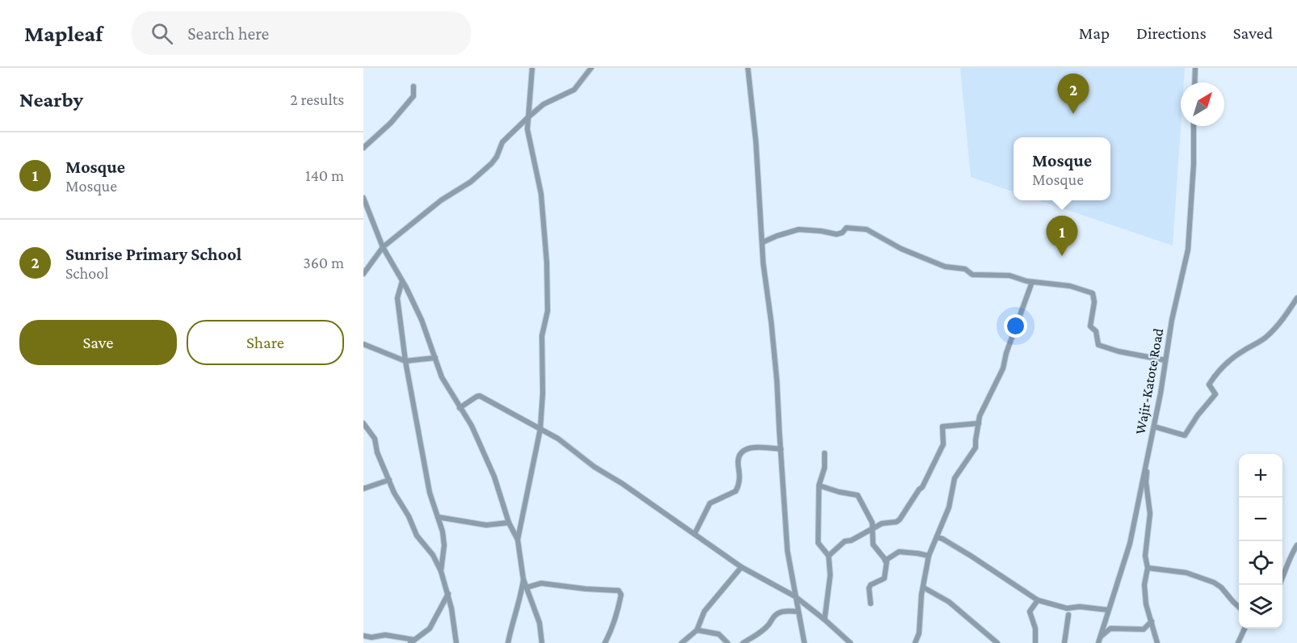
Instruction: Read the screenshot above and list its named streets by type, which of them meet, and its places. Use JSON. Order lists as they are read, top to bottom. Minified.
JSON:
{"streets":{"street":["Wajir-Katote Road"]},"north":"top right","page":{"header":"Mapleaf","search":"Search here","nav":["Map","Directions","Saved"],"heading":["Nearby","2 results"],"pins":["2","1"],"list":[{"mark":"1","name":"Mosque","note":"Mosque","value":"140 m"},{"mark":"2","name":"Sunrise Primary School","note":"School","value":"360 m"}],"popup":["Mosque","Mosque"],"buttons":["Save","Share"],"map_buttons":["+","−"]}}
